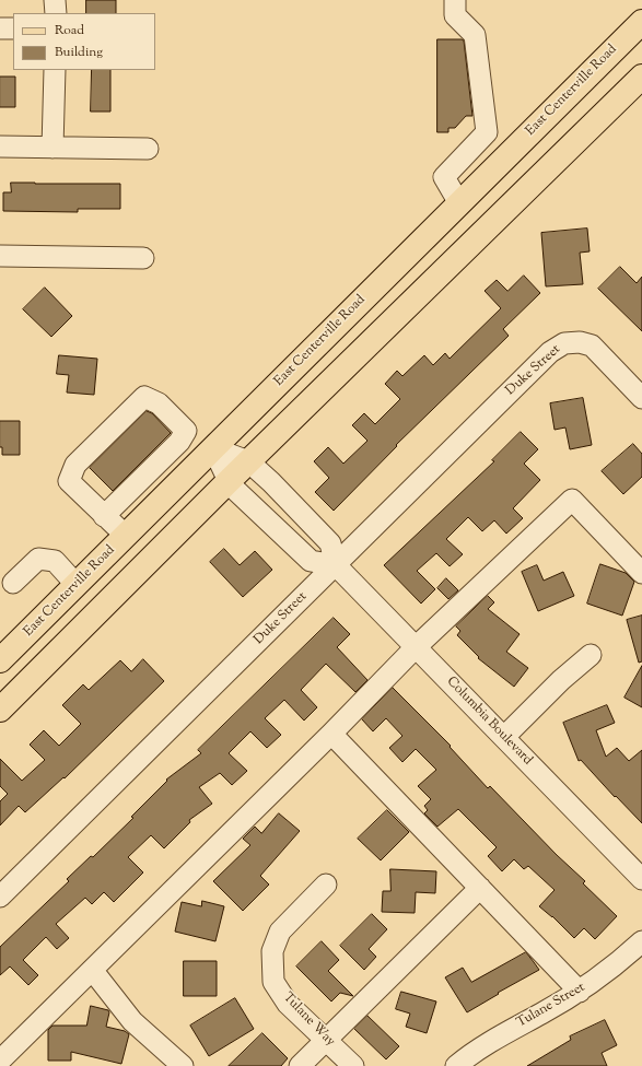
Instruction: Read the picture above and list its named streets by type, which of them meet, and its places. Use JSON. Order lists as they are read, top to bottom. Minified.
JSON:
{"streets":{"main road":["East Centerville Road"],"street":["Duke Street","Columbia Boulevard","Tulane Street","Tulane Way"]},"crossings":[["East Centerville Road","Columbia Boulevard"],["Duke Street","Columbia Boulevard"]],"legend":["Road","Building"]}
